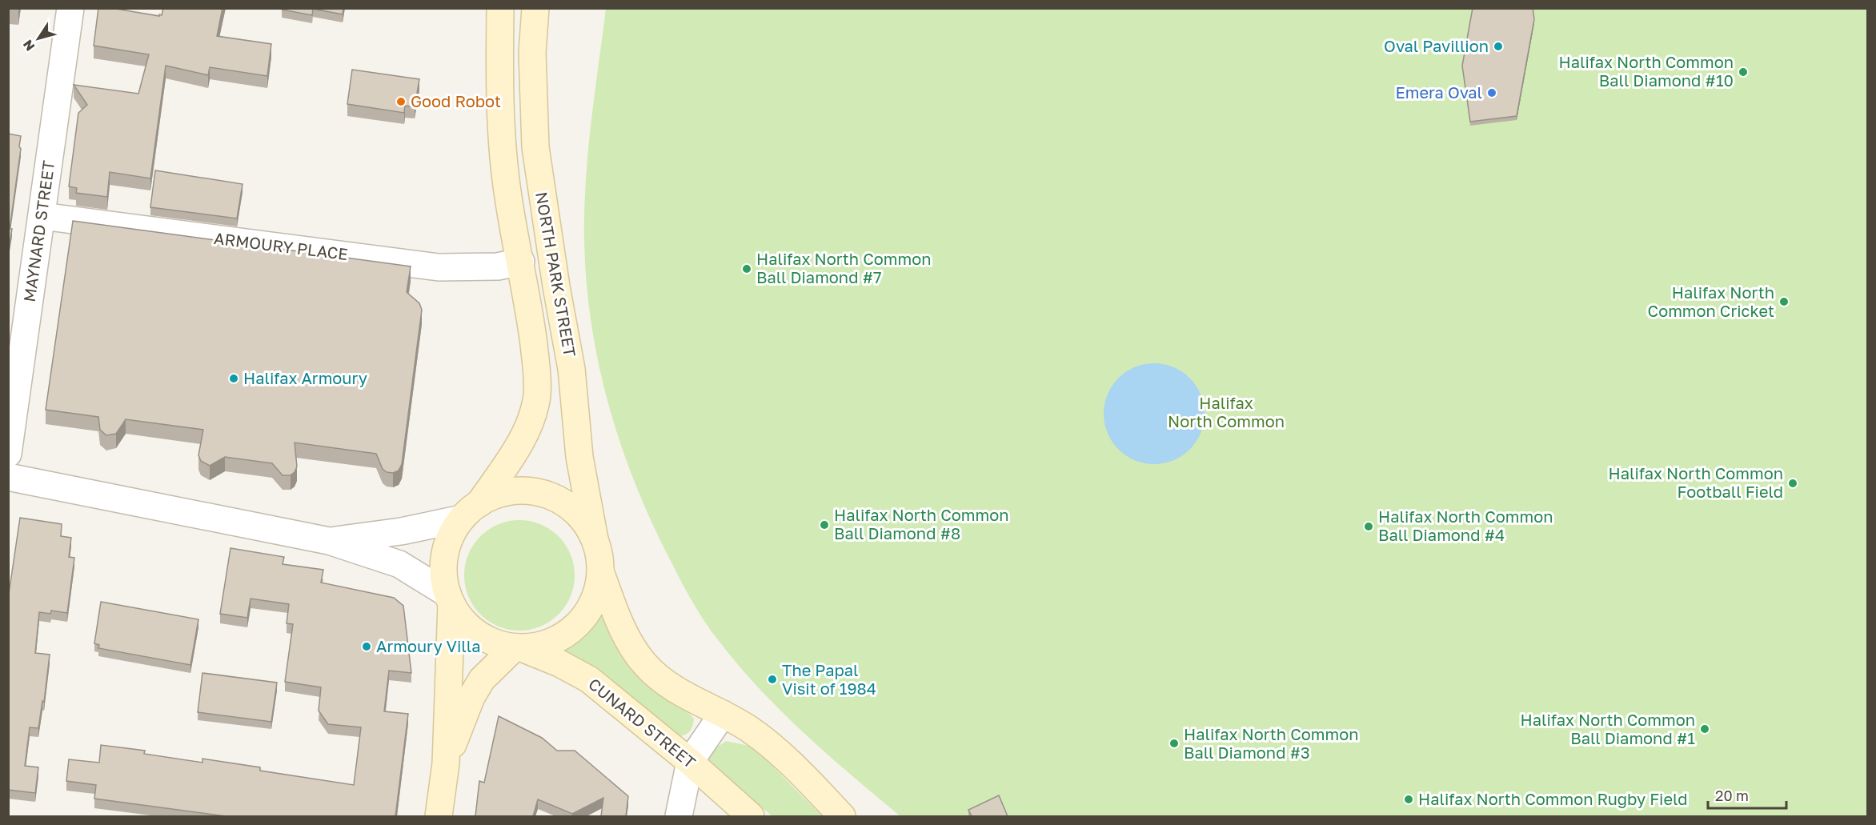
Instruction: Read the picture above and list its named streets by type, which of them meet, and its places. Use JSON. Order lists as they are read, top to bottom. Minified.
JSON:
{"streets":{"main road":["NORTH PARK STREET","CUNARD STREET"],"street":["MAYNARD STREET","ARMOURY PLACE"]},"crossings":[["MAYNARD STREET","ARMOURY PLACE"],["ARMOURY PLACE","NORTH PARK STREET"],["NORTH PARK STREET","CUNARD STREET"]],"parks":["Halifax North Common"],"places":["Oval Pavillion","Halifax North Common Ball Diamond #10","Emera Oval","Good Robot","Halifax North Common Ball Diamond #7","Halifax North Common Cricket","Halifax Armoury","Halifax North Common Football Field","Halifax North Common Ball Diamond #8","Halifax North Common Ball Diamond #4","Armoury Villa","The Papal Visit of 1984","Halifax North Common Ball Diamond #1","Halifax North Common Ball Diamond #3","Halifax North Common Rugby Field"],"scale_bar":"20 m","north":"bottom left"}
